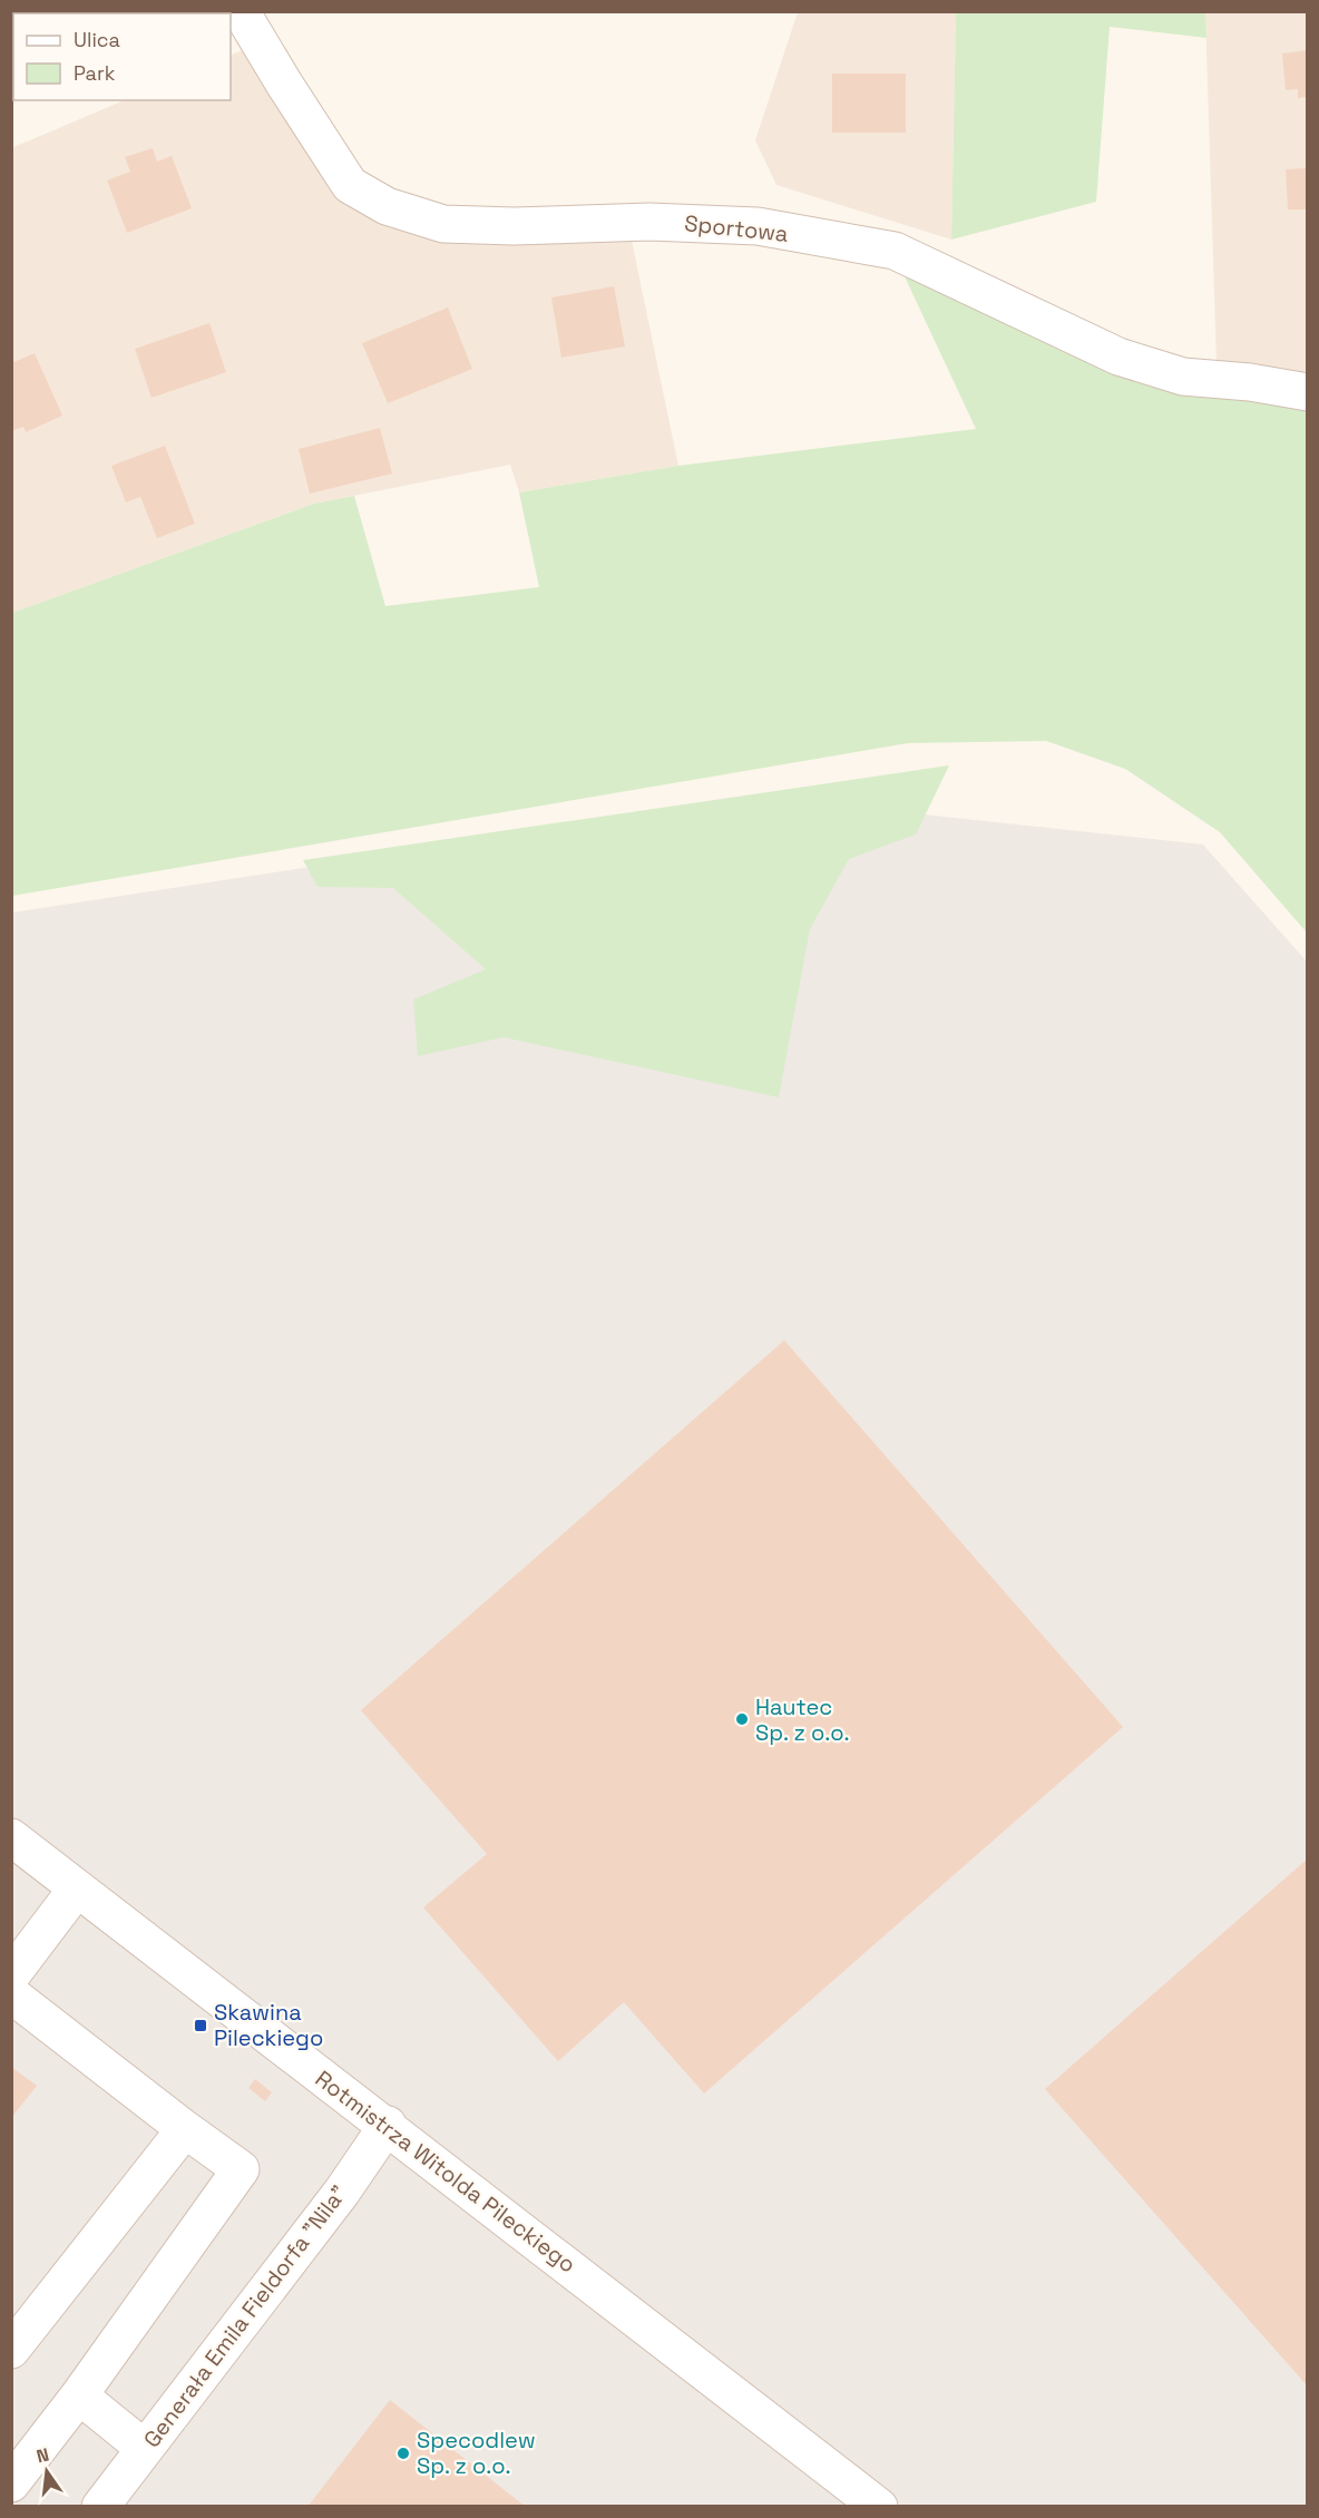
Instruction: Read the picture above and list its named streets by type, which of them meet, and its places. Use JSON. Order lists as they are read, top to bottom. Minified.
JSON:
{"streets":{"street":["Sportowa","Rotmistrza Witolda Pileckiego","Generała Emila Fieldorfa \"Nila\""]},"crossings":[["Rotmistrza Witolda Pileckiego","Generała Emila Fieldorfa \"Nila\""]],"places":{"other":["Hautec Sp. z o.o.","Specodlew Sp. z o.o."],"transit":["Skawina Pileckiego"]},"legend":["Ulica","Park"],"north":"top"}
